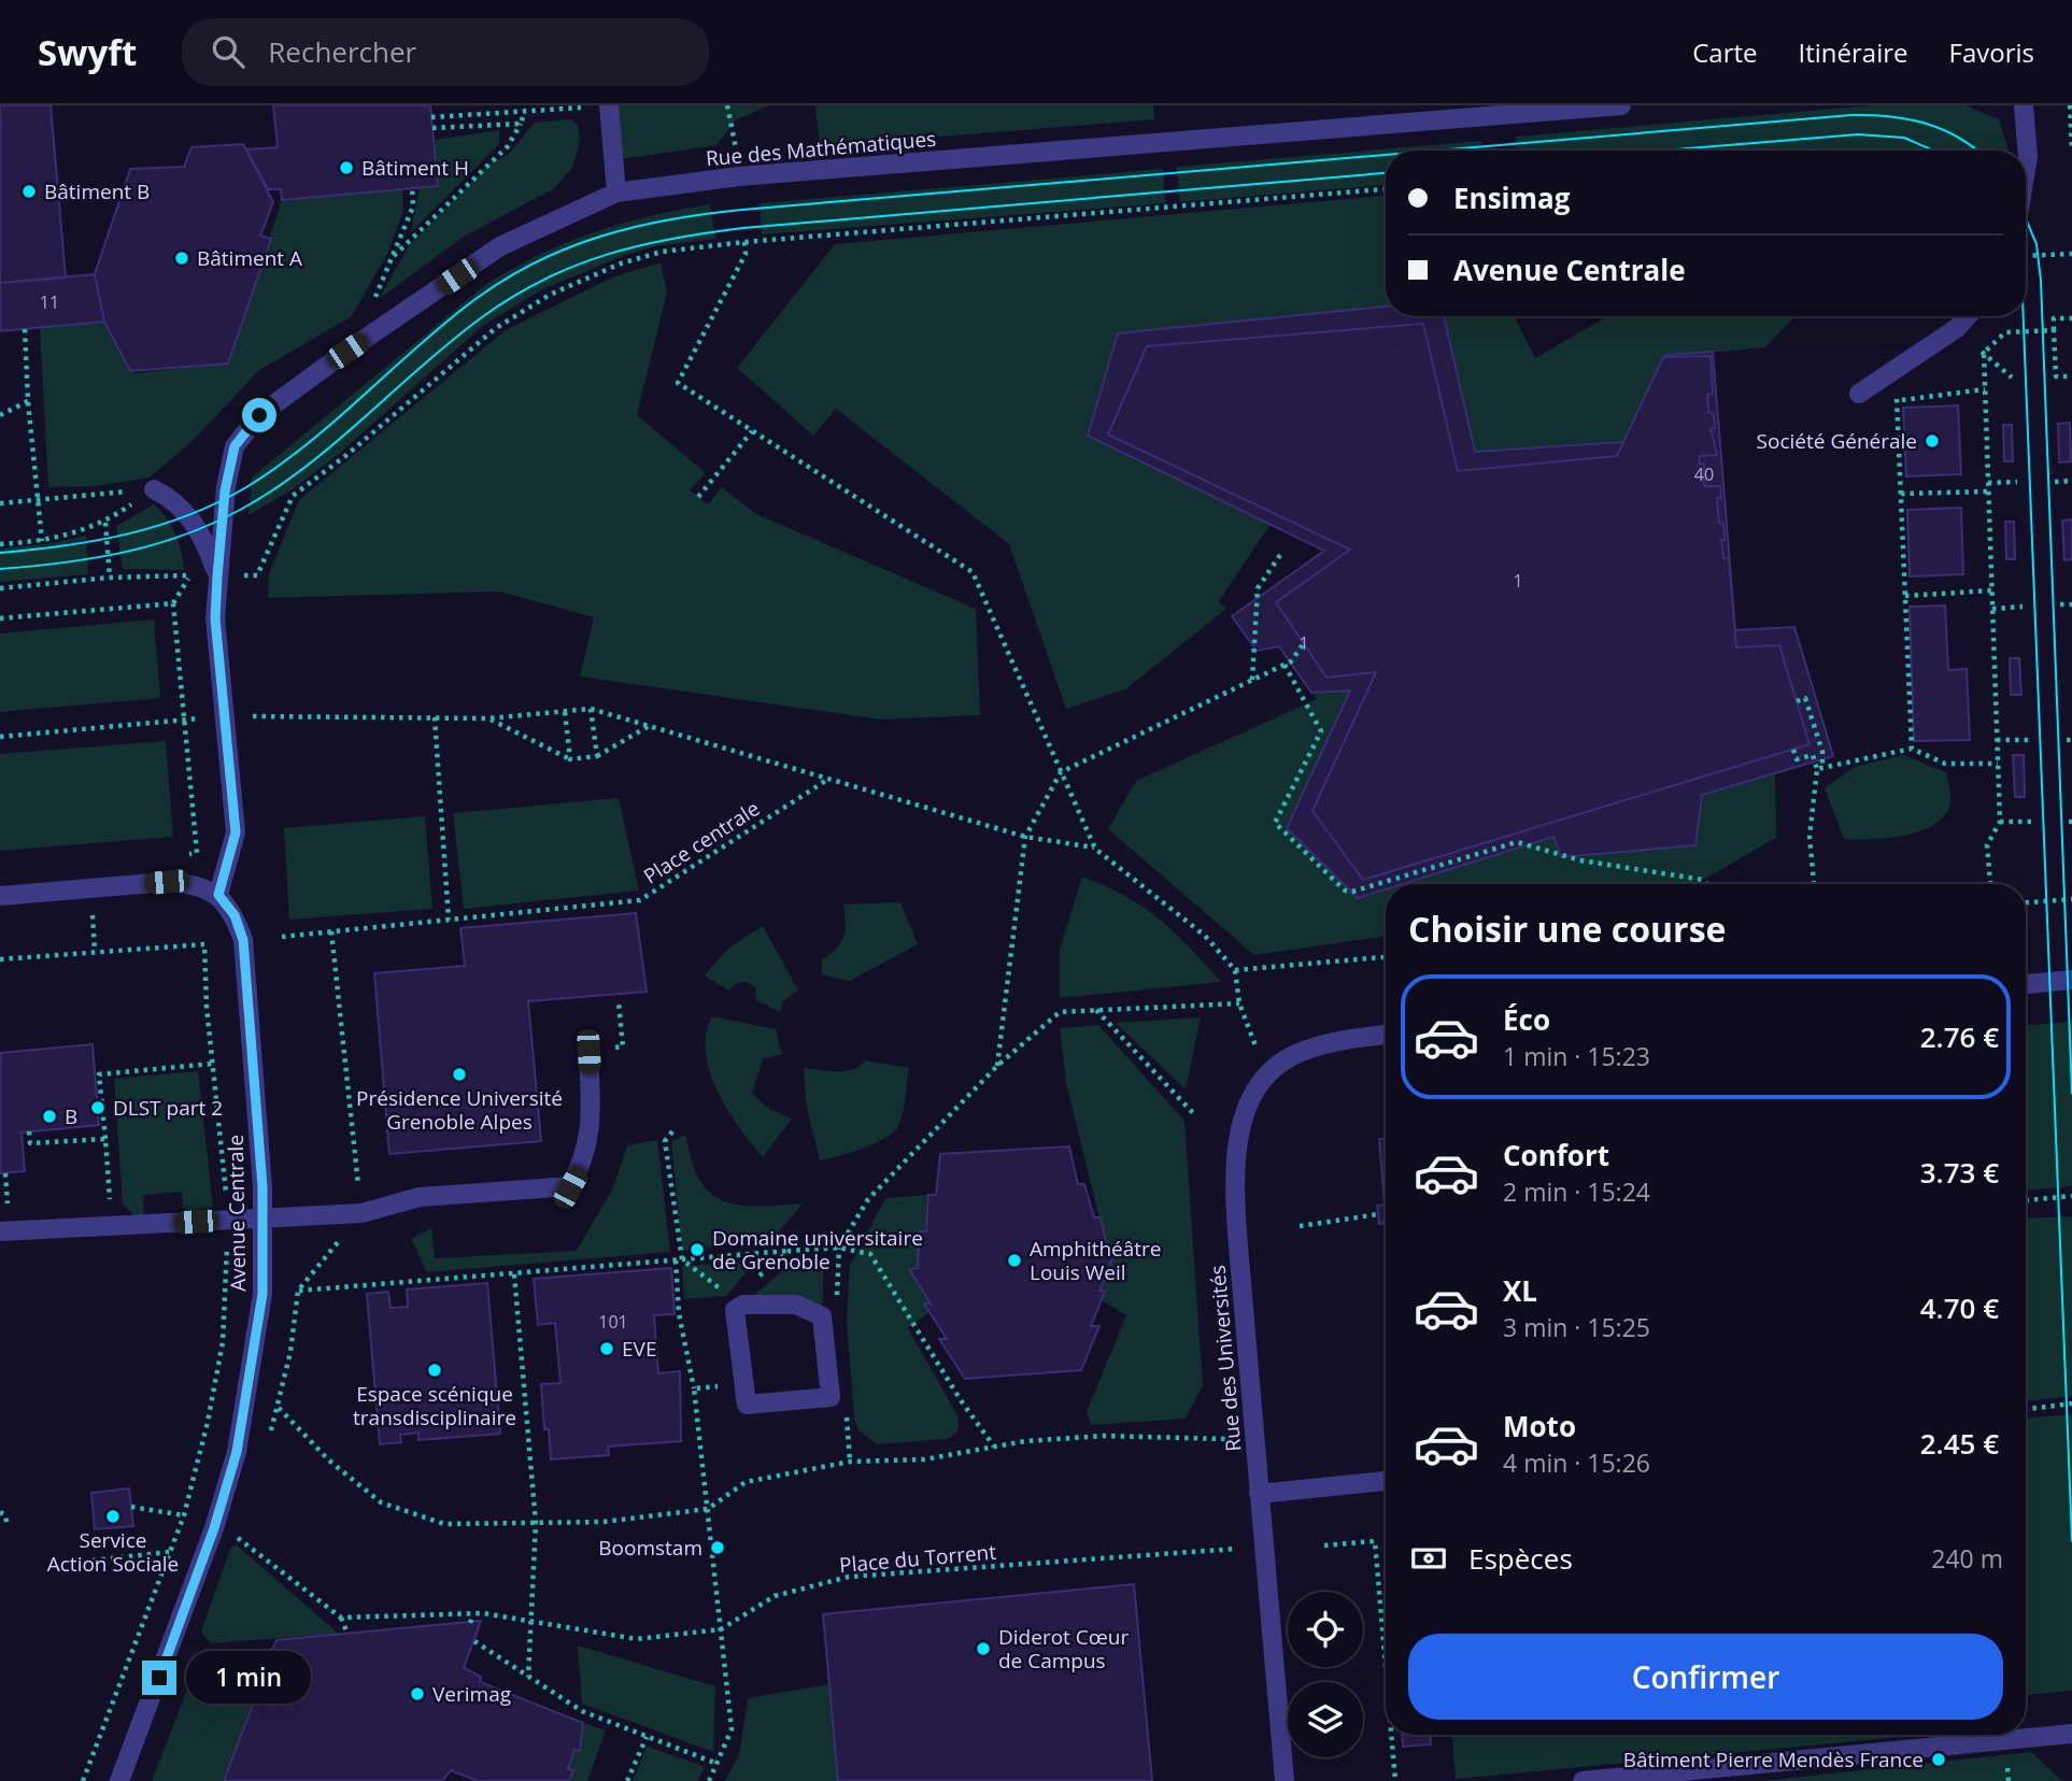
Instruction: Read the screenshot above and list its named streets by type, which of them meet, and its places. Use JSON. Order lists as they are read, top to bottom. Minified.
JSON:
{"streets":{"street":["Rue des Mathématiques","Avenue Centrale","Rue des Universités"],"path":["Place centrale","Place du Torrent"]},"crossings":[["Rue des Mathématiques","Avenue Centrale"]],"places":["Bâtiment H","Bâtiment B","Bâtiment A","Société Générale","Présidence Université Grenoble Alpes","DLST part 2","B","Domaine universitaire de Grenoble","Amphithéâtre Louis Weil","EVE","Espace scénique transdisciplinaire","Service Action Sociale","Boomstam","Diderot Cœur de Campus","Verimag","Bâtiment Pierre Mendès France"],"house_numbers":["11","40","1","1","101"],"page":{"header":"Swyft","search":"Rechercher","nav":["Carte","Itinéraire","Favoris"],"banner":["Ensimag","Avenue Centrale"],"heading":"Choisir une course","list":[{"name":"Éco","note":"1 min · 15:23","value":"2.76 €"},{"name":"Confort","note":"2 min · 15:24","value":"3.73 €"},{"name":"XL","note":"3 min · 15:25","value":"4.70 €"},{"name":"Moto","note":"4 min · 15:26","value":"2.45 €"}],"pay":["Espèces","240 m"],"buttons":"Confirmer","bubble":"1 min"}}
